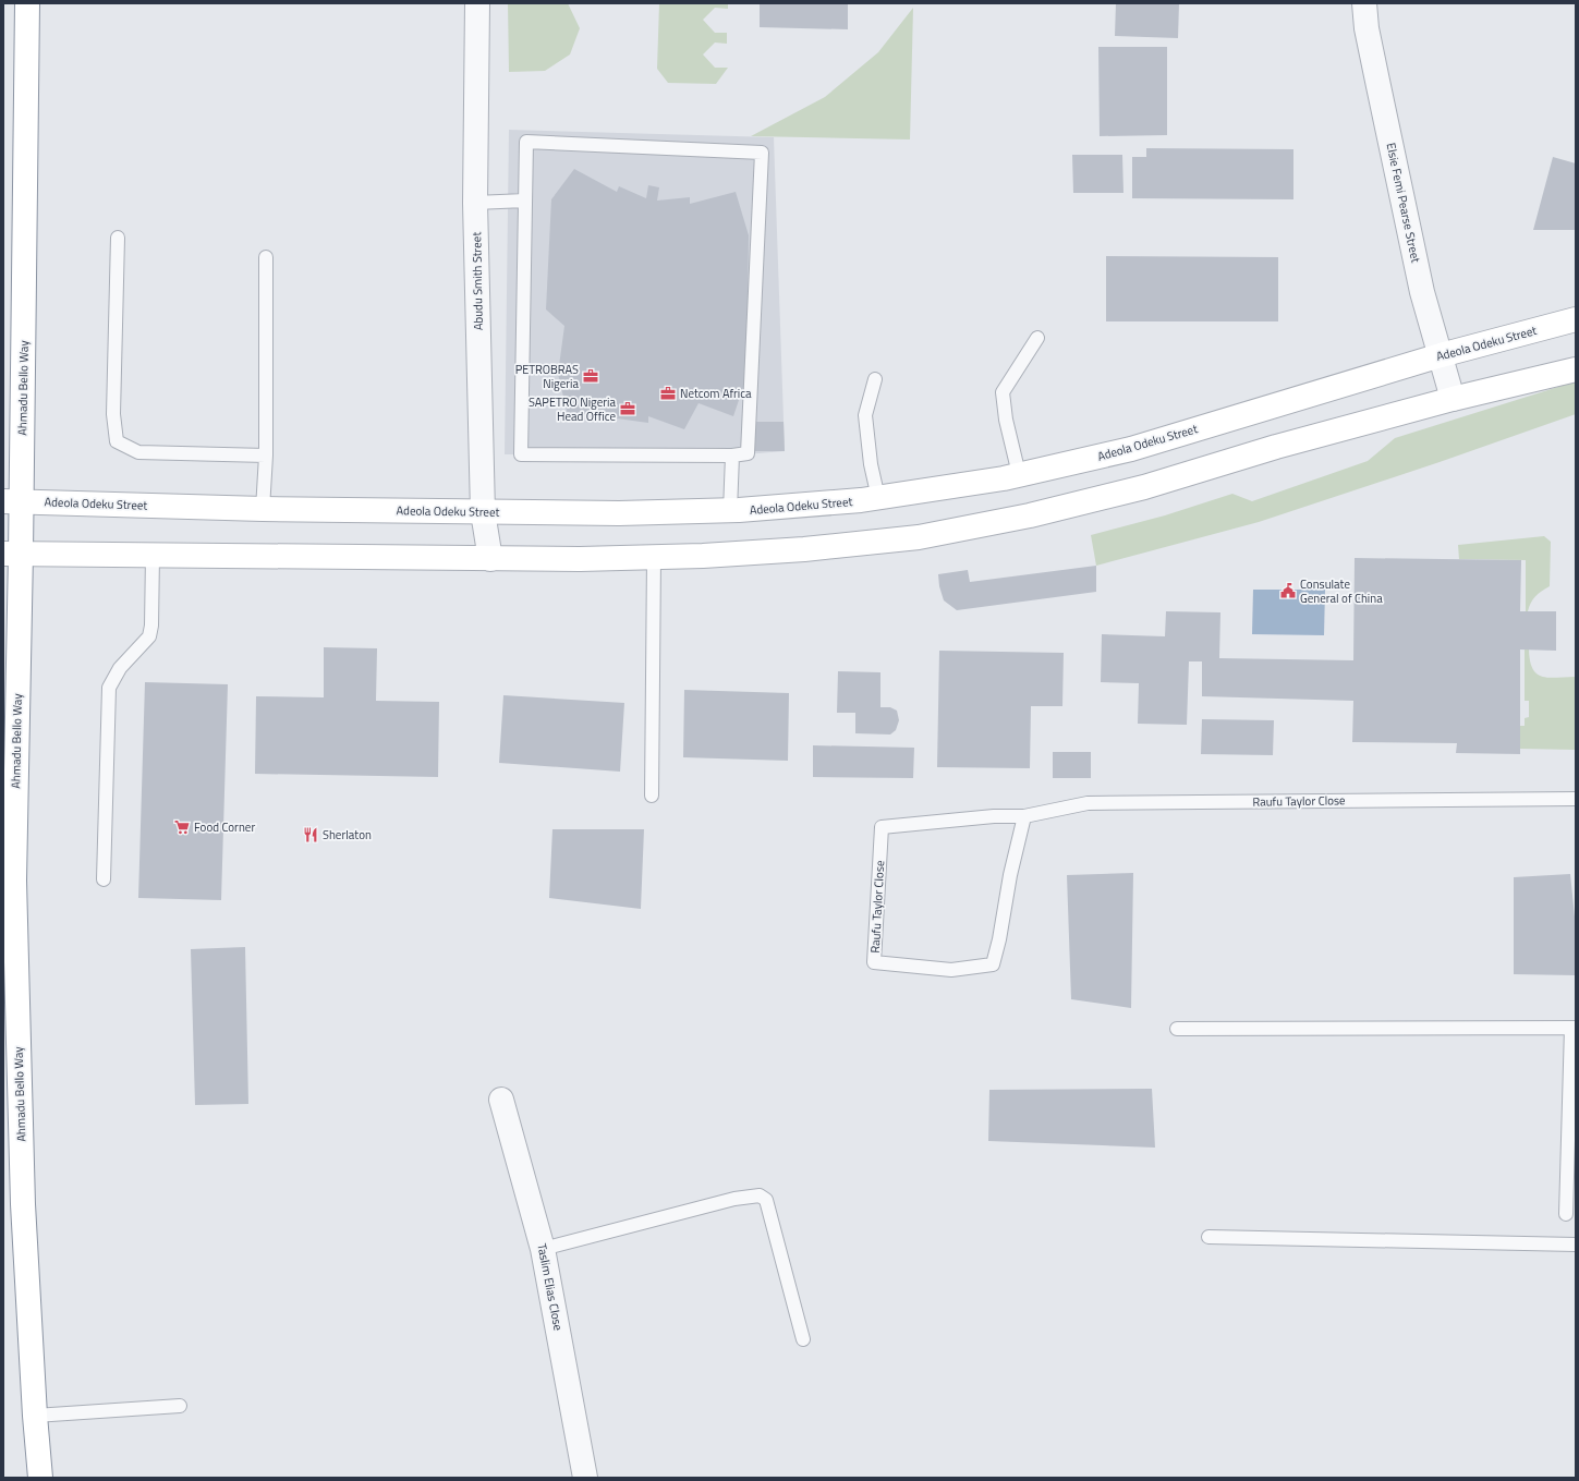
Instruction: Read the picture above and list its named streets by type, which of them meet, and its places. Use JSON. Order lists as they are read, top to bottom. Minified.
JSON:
{"streets":{"main road":["Adeola Odeku Street","Ahmadu Bello Way"],"street":["Elsie Femi Pearse Street","Abudu Smith Street","Taslim Elias Close"],"lane":["Raufu Taylor Close"]},"crossings":[["Elsie Femi Pearse Street","Adeola Odeku Street"],["Abudu Smith Street","Adeola Odeku Street"],["Adeola Odeku Street","Ahmadu Bello Way"]],"places":{"office":["PETROBRAS Nigeria","Netcom Africa","SAPETRO Nigeria Head Office"],"public building":["Consulate General of China"],"supermarket":["Food Corner"],"restaurant":["Sherlaton"]}}
